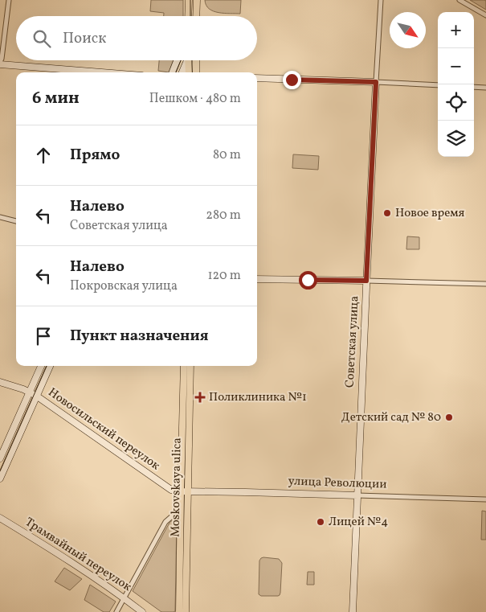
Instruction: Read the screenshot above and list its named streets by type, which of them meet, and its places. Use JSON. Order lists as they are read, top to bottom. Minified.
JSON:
{"streets":{"main road":["Moskovskaya ulica"],"street":["Советская улица","Новосильский переулок","улица Революции","Трамвайный переулок"]},"crossings":[["Советская улица","улица Революции"],["Новосильский переулок","улица Революции"],["Новосильский переулок","Moskovskaya ulica"],["улица Революции","Moskovskaya ulica"]],"places":{"other":["Новое время","Детский сад № 80","Лицей №4"],"health":["Поликлиника №1"]},"north":"bottom right","page":{"map_buttons":["+","−"],"search":"Поиск","heading":["6 мин","Пешком · 480 m"],"list":[["Прямо","80 m"],["Налево","Советская улица","280 m"],["Налево","Покровская улица","120 m"],"Пункт назначения"]}}
